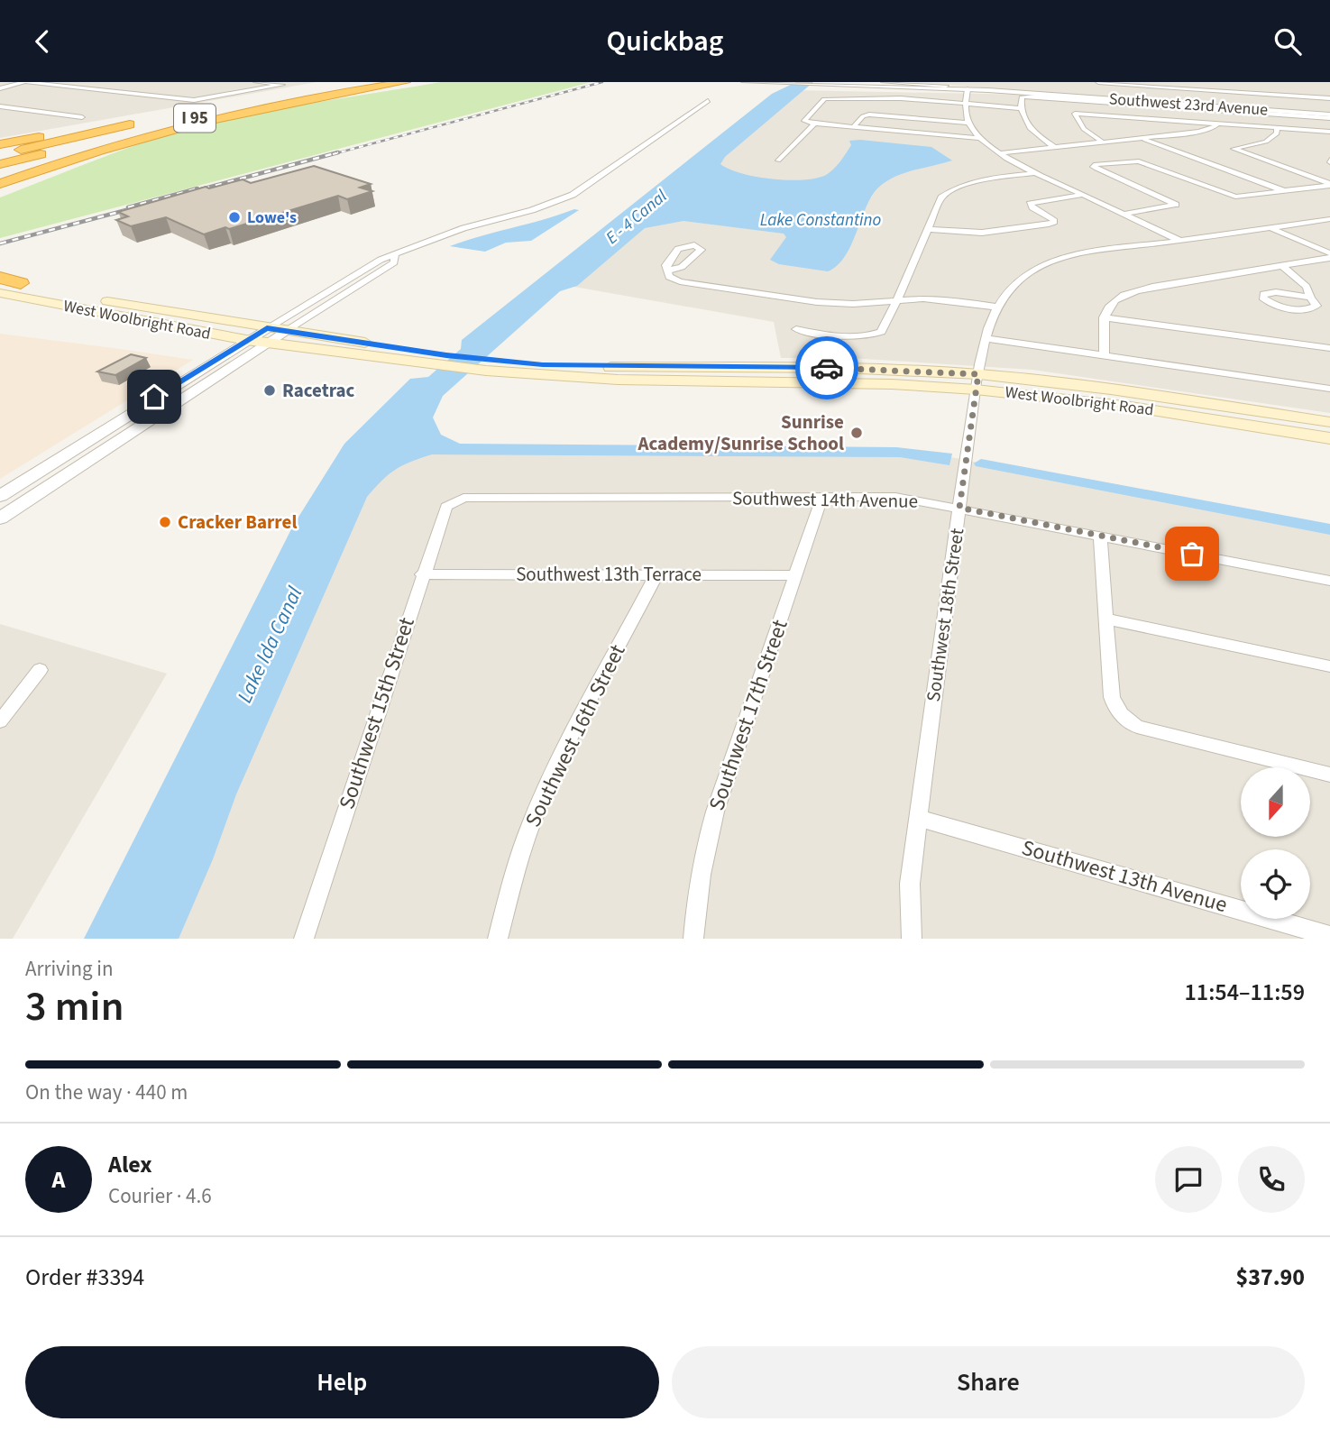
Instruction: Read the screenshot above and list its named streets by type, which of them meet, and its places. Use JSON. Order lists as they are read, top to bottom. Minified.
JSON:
{"streets":{"highway":["I 95"],"main road":["West Woolbright Road"],"street":["Southwest 23rd Avenue","Southwest 14th Avenue","Southwest 13th Terrace","Southwest 18th Street","Southwest 15th Street","Southwest 17th Street","Southwest 16th Street","Southwest 13th Avenue"]},"crossings":[["West Woolbright Road","Southwest 18th Street"],["Southwest 14th Avenue","Southwest 18th Street"],["Southwest 14th Avenue","Southwest 15th Street"],["Southwest 14th Avenue","Southwest 17th Street"],["Southwest 13th Terrace","Southwest 15th Street"],["Southwest 13th Terrace","Southwest 17th Street"],["Southwest 13th Terrace","Southwest 16th Street"],["Southwest 18th Street","Southwest 13th Avenue"]],"water":["E - 4 Canal","Lake Constantino","Lake Ida Canal"],"places":["Lowe's","Racetrac","Sunrise Academy/Sunrise School","Cracker Barrel"],"north":"bottom","page":{"header":"Quickbag","heading":["3 min","Arriving in","11:54–11:59"],"panel":["Alex","Courier · 4.6","Order #3394","$37.90"],"bar":"On the way · 440 m","round":"A","buttons":["Help","Share"]}}
